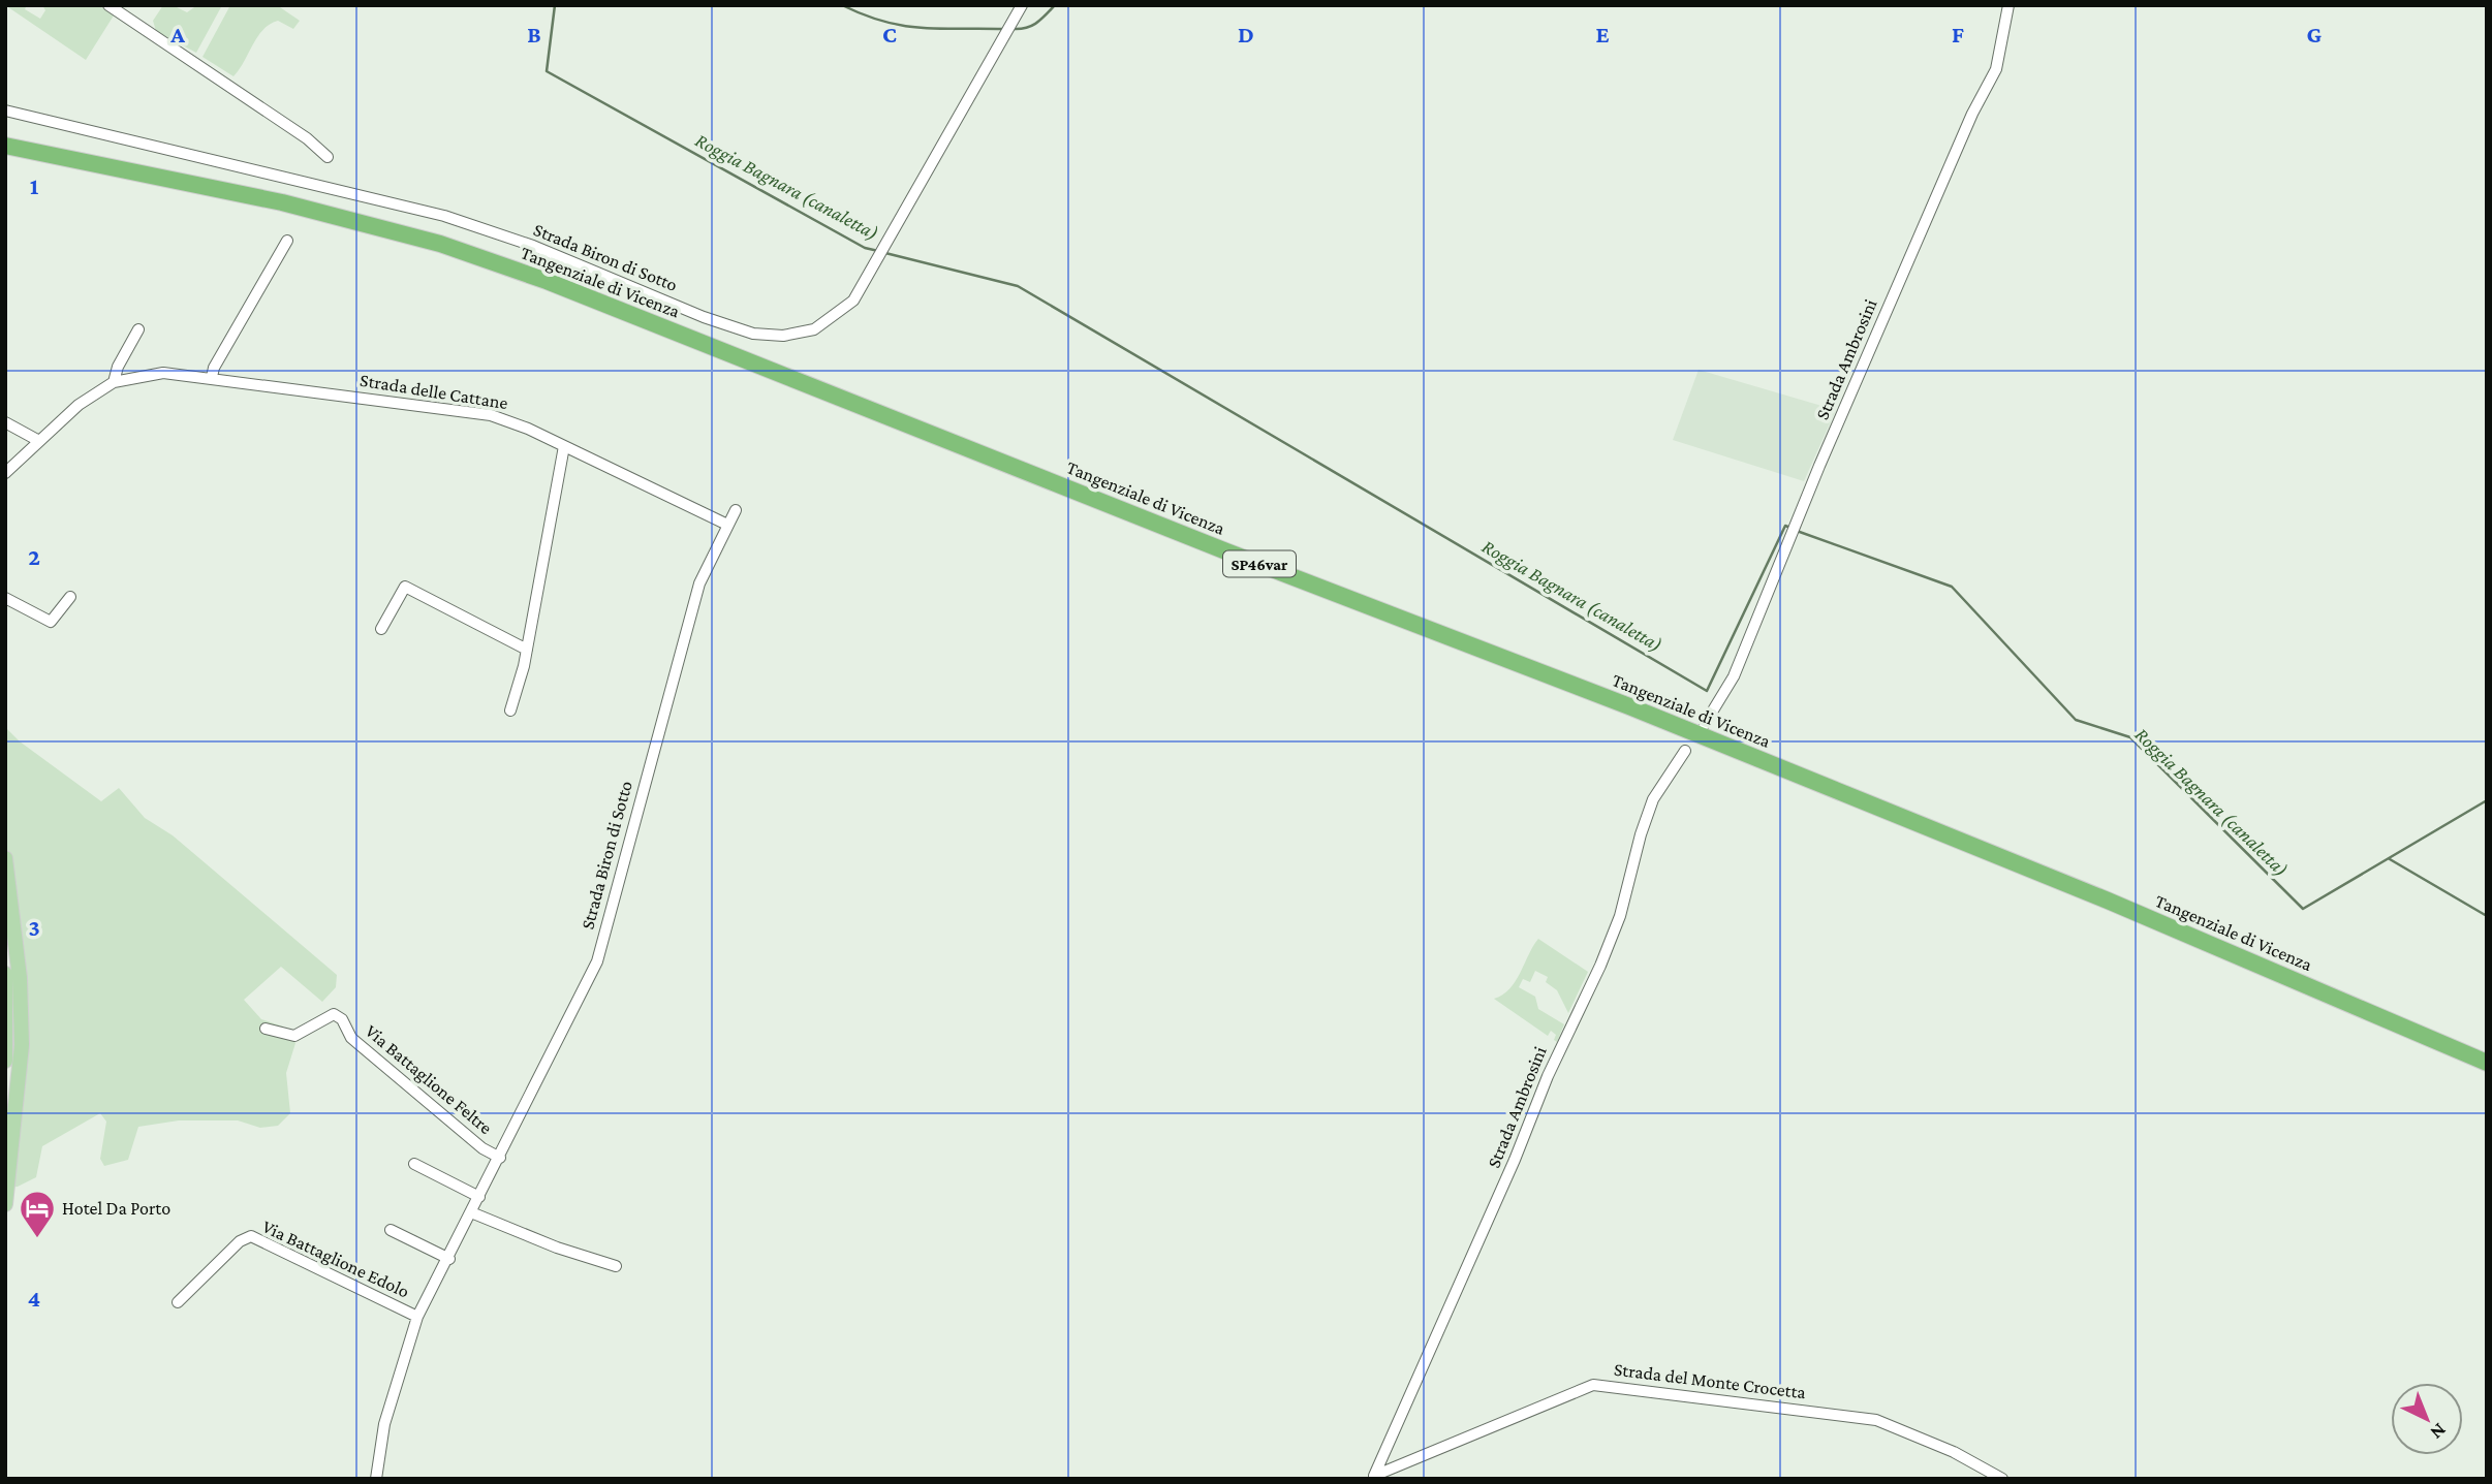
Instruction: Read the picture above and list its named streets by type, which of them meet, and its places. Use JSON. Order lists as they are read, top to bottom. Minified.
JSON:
{"streets":{"highway":["Tangenziale di Vicenza","SP46var"],"street":["Strada Biron di Sotto","Strada Ambrosini","Strada delle Cattane","Via Battaglione Feltre","Via Battaglione Edolo","Strada del Monte Crocetta"]},"crossings":[["Strada Biron di Sotto","Strada delle Cattane"],["Strada Biron di Sotto","Via Battaglione Feltre"],["Strada Biron di Sotto","Via Battaglione Edolo"],["Strada Ambrosini","Strada del Monte Crocetta"]],"water":["Roggia Bagnara (canaletta)"],"places":{"hotel":["Hotel Da Porto"]},"north":"bottom right","grid":{"columns":["A","B","C","D","E","F","G"],"rows":["1","2","3","4"]}}
